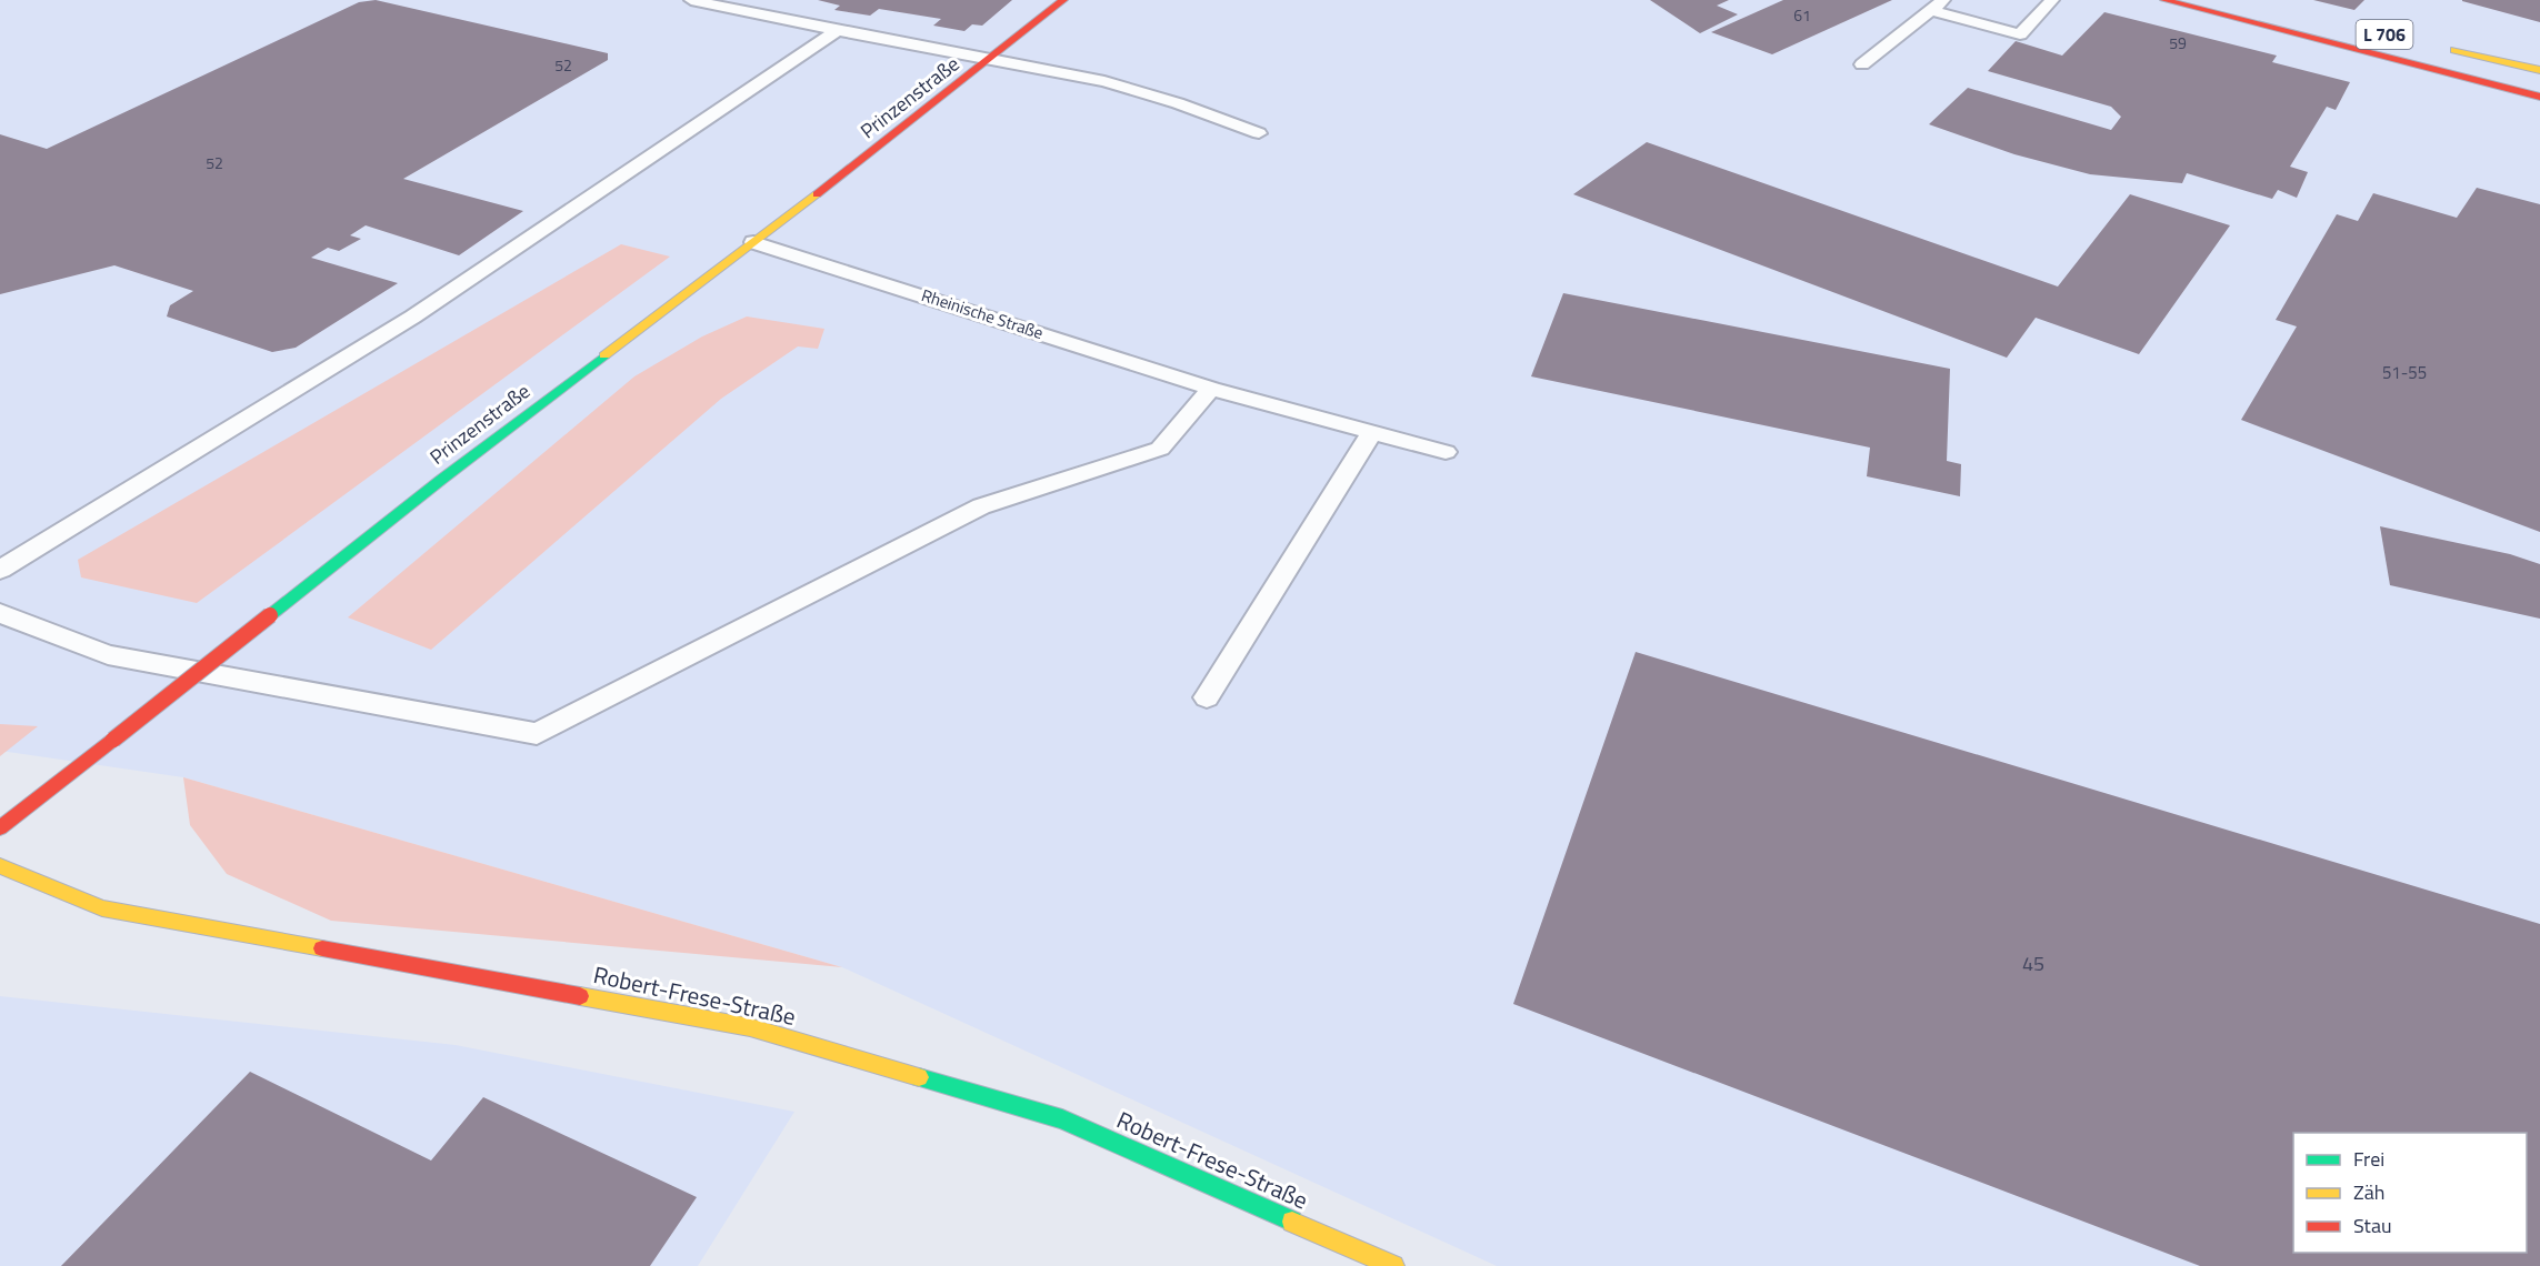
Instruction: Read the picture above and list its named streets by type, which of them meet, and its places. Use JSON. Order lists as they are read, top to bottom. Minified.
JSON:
{"streets":{"street":["L 706","Prinzenstraße","Robert-Frese-Straße"],"lane":["Rheinische Straße"]},"crossings":[["Prinzenstraße","Rheinische Straße"]],"house_numbers":["61","59","52","52","51-55","45"],"legend":["Frei","Zäh","Stau"]}
